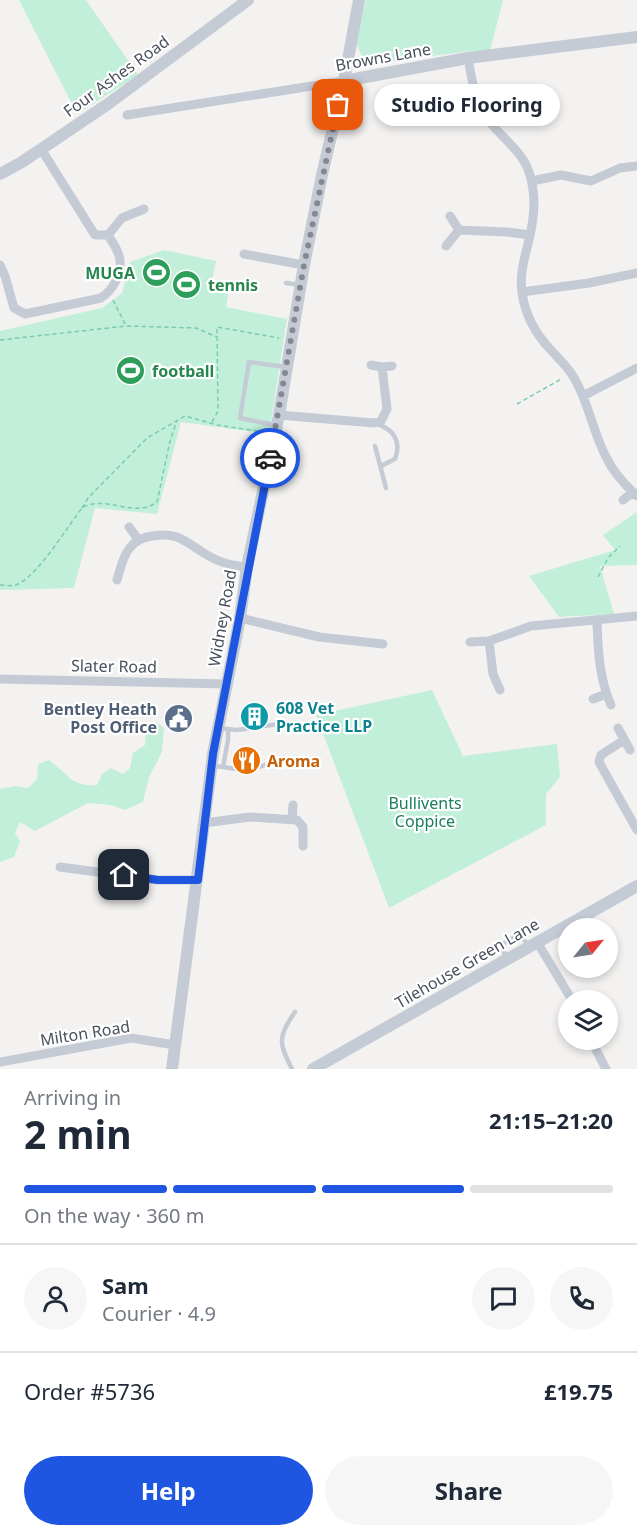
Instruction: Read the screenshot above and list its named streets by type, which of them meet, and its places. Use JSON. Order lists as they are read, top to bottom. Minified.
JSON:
{"streets":{"street":["Browns Lane","Four Ashes Road","Widney Road","Slater Road","Tilehouse Green Lane","Milton Road"]},"crossings":[["Browns Lane","Widney Road"],["Widney Road","Slater Road"],["Widney Road","Milton Road"]],"parks":["Bullivents Coppice"],"places":{"other":["Studio Flooring"],"sports":["MUGA","tennis","football"],"building":["608 Vet Practice LLP"],"public building":["Bentley Heath Post Office"],"restaurant":["Aroma"]},"north":"top right","page":{"bubble":"Studio Flooring","heading":["2 min","Arriving in","21:15–21:20"],"panel":["Sam","Courier · 4.9","Order #5736","£19.75"],"bar":"On the way · 360 m","buttons":["Help","Share"]}}
